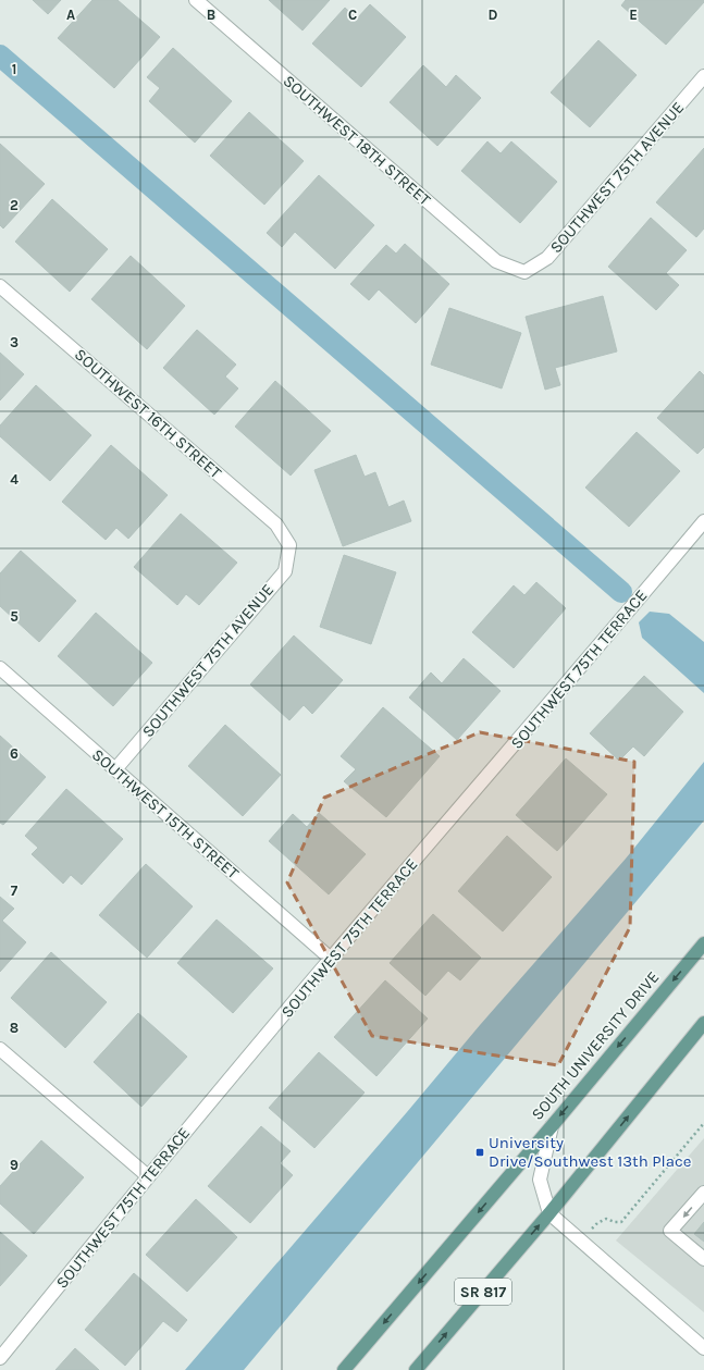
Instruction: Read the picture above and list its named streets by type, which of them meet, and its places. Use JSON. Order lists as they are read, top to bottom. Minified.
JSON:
{"streets":{"main road":["SOUTH UNIVERSITY DRIVE","SR 817"],"street":["SOUTHWEST 18TH STREET","SOUTHWEST 75TH AVENUE","SOUTHWEST 16TH STREET","SOUTHWEST 75TH TERRACE","SOUTHWEST 15TH STREET"]},"crossings":[["SOUTHWEST 18TH STREET","SOUTHWEST 75TH AVENUE"],["SOUTHWEST 75TH AVENUE","SOUTHWEST 16TH STREET"],["SOUTHWEST 75TH AVENUE","SOUTHWEST 15TH STREET"],["SOUTHWEST 75TH TERRACE","SOUTHWEST 15TH STREET"]],"places":{"transit":["University Drive/Southwest 13th Place"]},"grid":{"columns":["A","B","C","D","E"],"rows":["1","2","3","4","5","6","7","8","9"]}}
